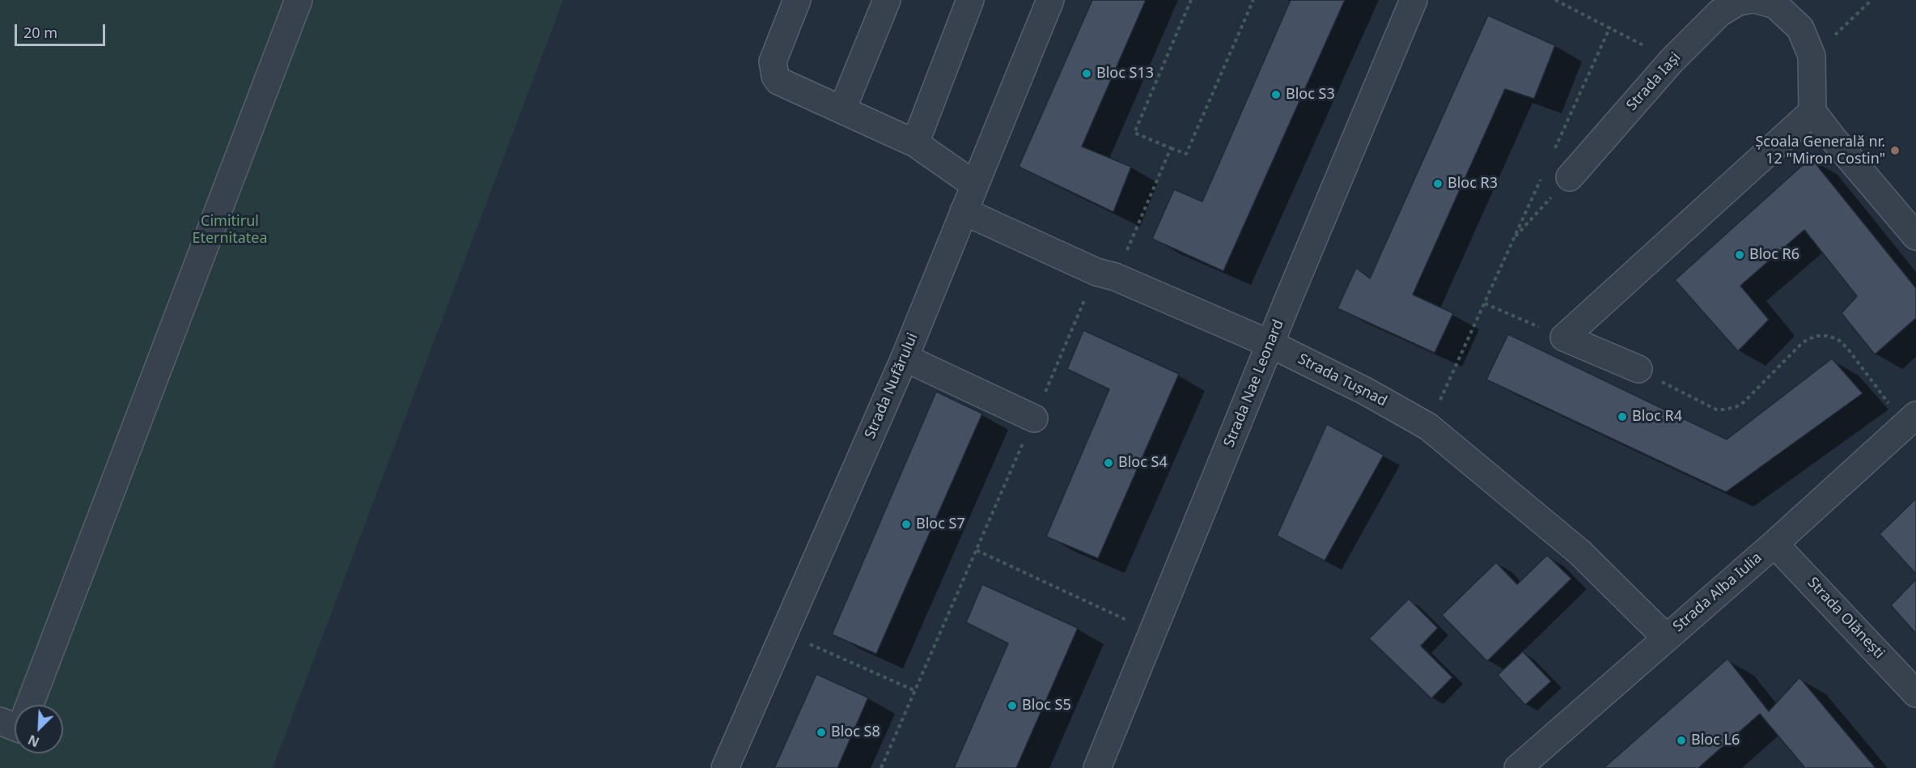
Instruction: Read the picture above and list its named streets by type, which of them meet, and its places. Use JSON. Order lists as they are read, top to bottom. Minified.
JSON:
{"streets":{"street":["Strada Iași","Strada Tușnad","Strada Nae Leonard","Strada Nufărului","Strada Alba Iulia","Strada Olănești"]},"crossings":[["Strada Tușnad","Strada Nae Leonard"],["Strada Tușnad","Strada Nufărului"],["Strada Tușnad","Strada Alba Iulia"],["Strada Alba Iulia","Strada Olănești"]],"parks":["Cimitirul Eternitatea"],"places":["Bloc S13","Bloc S3","Școala Generală nr. 12 \"Miron Costin\"","Bloc R3","Bloc R6","Bloc R4","Bloc S4","Bloc S7","Bloc S5","Bloc S8","Bloc L6"],"scale_bar":"20 m","north":"bottom left"}
